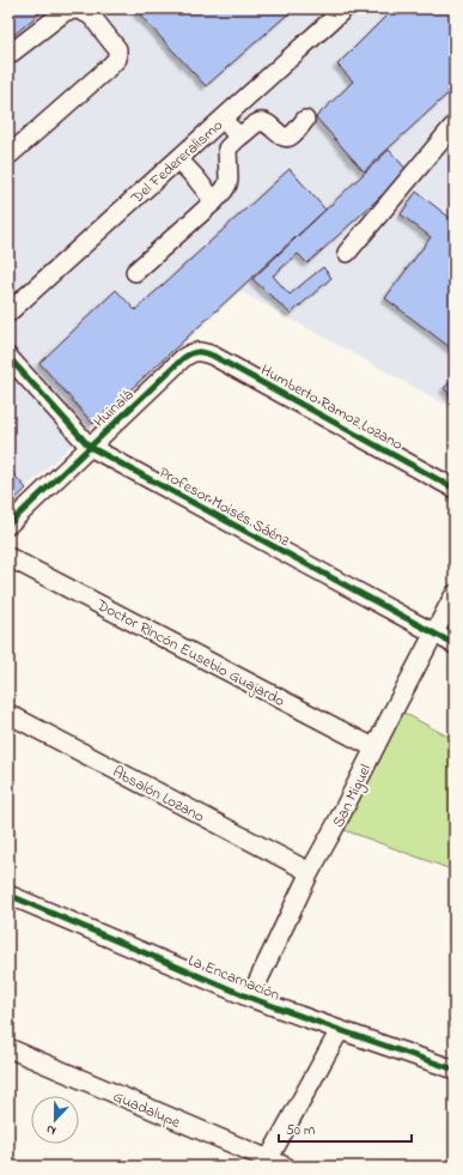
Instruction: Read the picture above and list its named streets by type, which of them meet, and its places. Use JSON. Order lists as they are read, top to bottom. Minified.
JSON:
{"streets":{"street":["Del Federeralismo","Humberto Ramoz Lozano","Huinalá","Profesor Moisés Sáénz","Doctor Rincón Eusebio Guajardo","Absalón Lozano","San Miguel","La Encarnación","Guadalupe"]},"crossings":[["Humberto Ramoz Lozano","Huinalá"],["Huinalá","Profesor Moisés Sáénz"],["Profesor Moisés Sáénz","San Miguel"],["Doctor Rincón Eusebio Guajardo","San Miguel"],["Absalón Lozano","San Miguel"],["San Miguel","La Encarnación"]],"scale_bar":"50 m","north":"bottom"}
